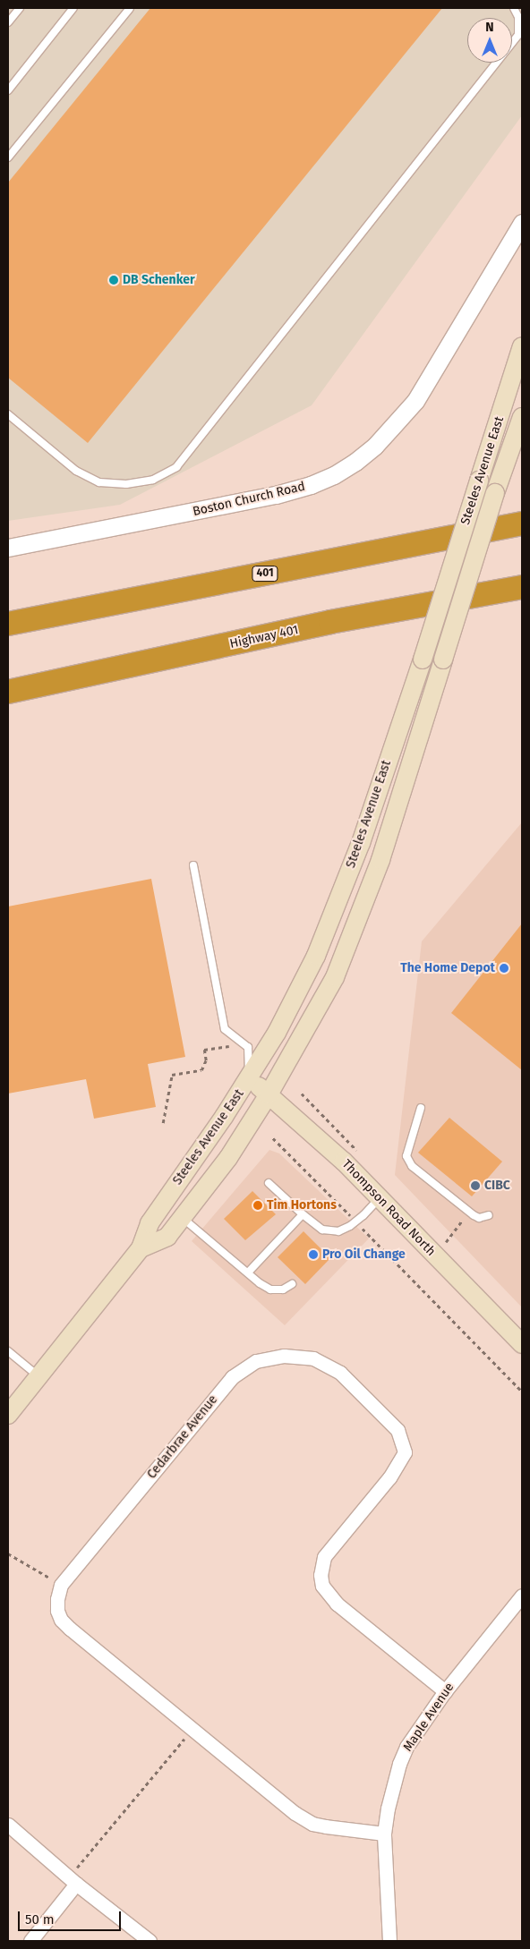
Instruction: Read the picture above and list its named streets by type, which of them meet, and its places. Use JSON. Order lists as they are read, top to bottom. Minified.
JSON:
{"streets":{"highway":["401","Highway 401"],"main road":["Steeles Avenue East","Thompson Road North"],"street":["Boston Church Road","Cedarbrae Avenue","Maple Avenue"]},"crossings":[["Steeles Avenue East","Thompson Road North"],["Cedarbrae Avenue","Maple Avenue"]],"places":["DB Schenker","The Home Depot","CIBC","Tim Hortons","Pro Oil Change"],"scale_bar":"50 m","north":"top"}
